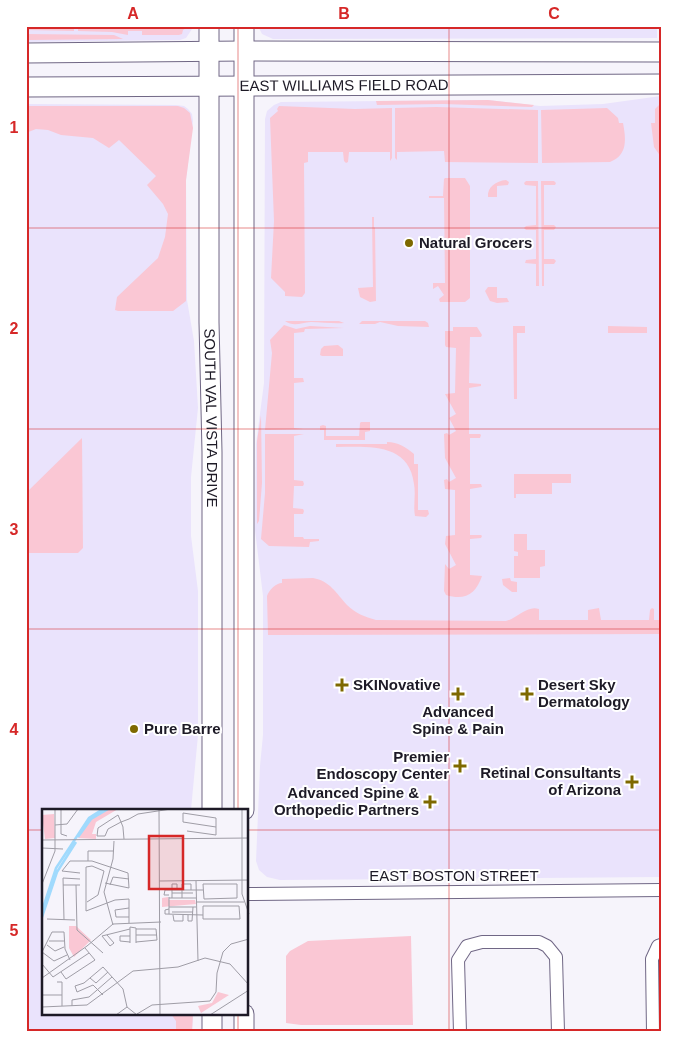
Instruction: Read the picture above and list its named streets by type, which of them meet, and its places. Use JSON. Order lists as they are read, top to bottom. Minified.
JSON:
{"streets":{"main road":["EAST WILLIAMS FIELD ROAD","SOUTH VAL VISTA DRIVE"],"street":["EAST BOSTON STREET"]},"crossings":[["EAST WILLIAMS FIELD ROAD","SOUTH VAL VISTA DRIVE"]],"places":{"other":["Natural Grocers","Pure Barre"],"health":["SKINovative","Advanced Spine & Pain","Desert Sky Dermatology","Premier Endoscopy Center","Retinal Consultants of Arizona","Advanced Spine & Orthopedic Partners"]},"grid":{"columns":["A","B","C"],"rows":["1","2","3","4","5"]}}
